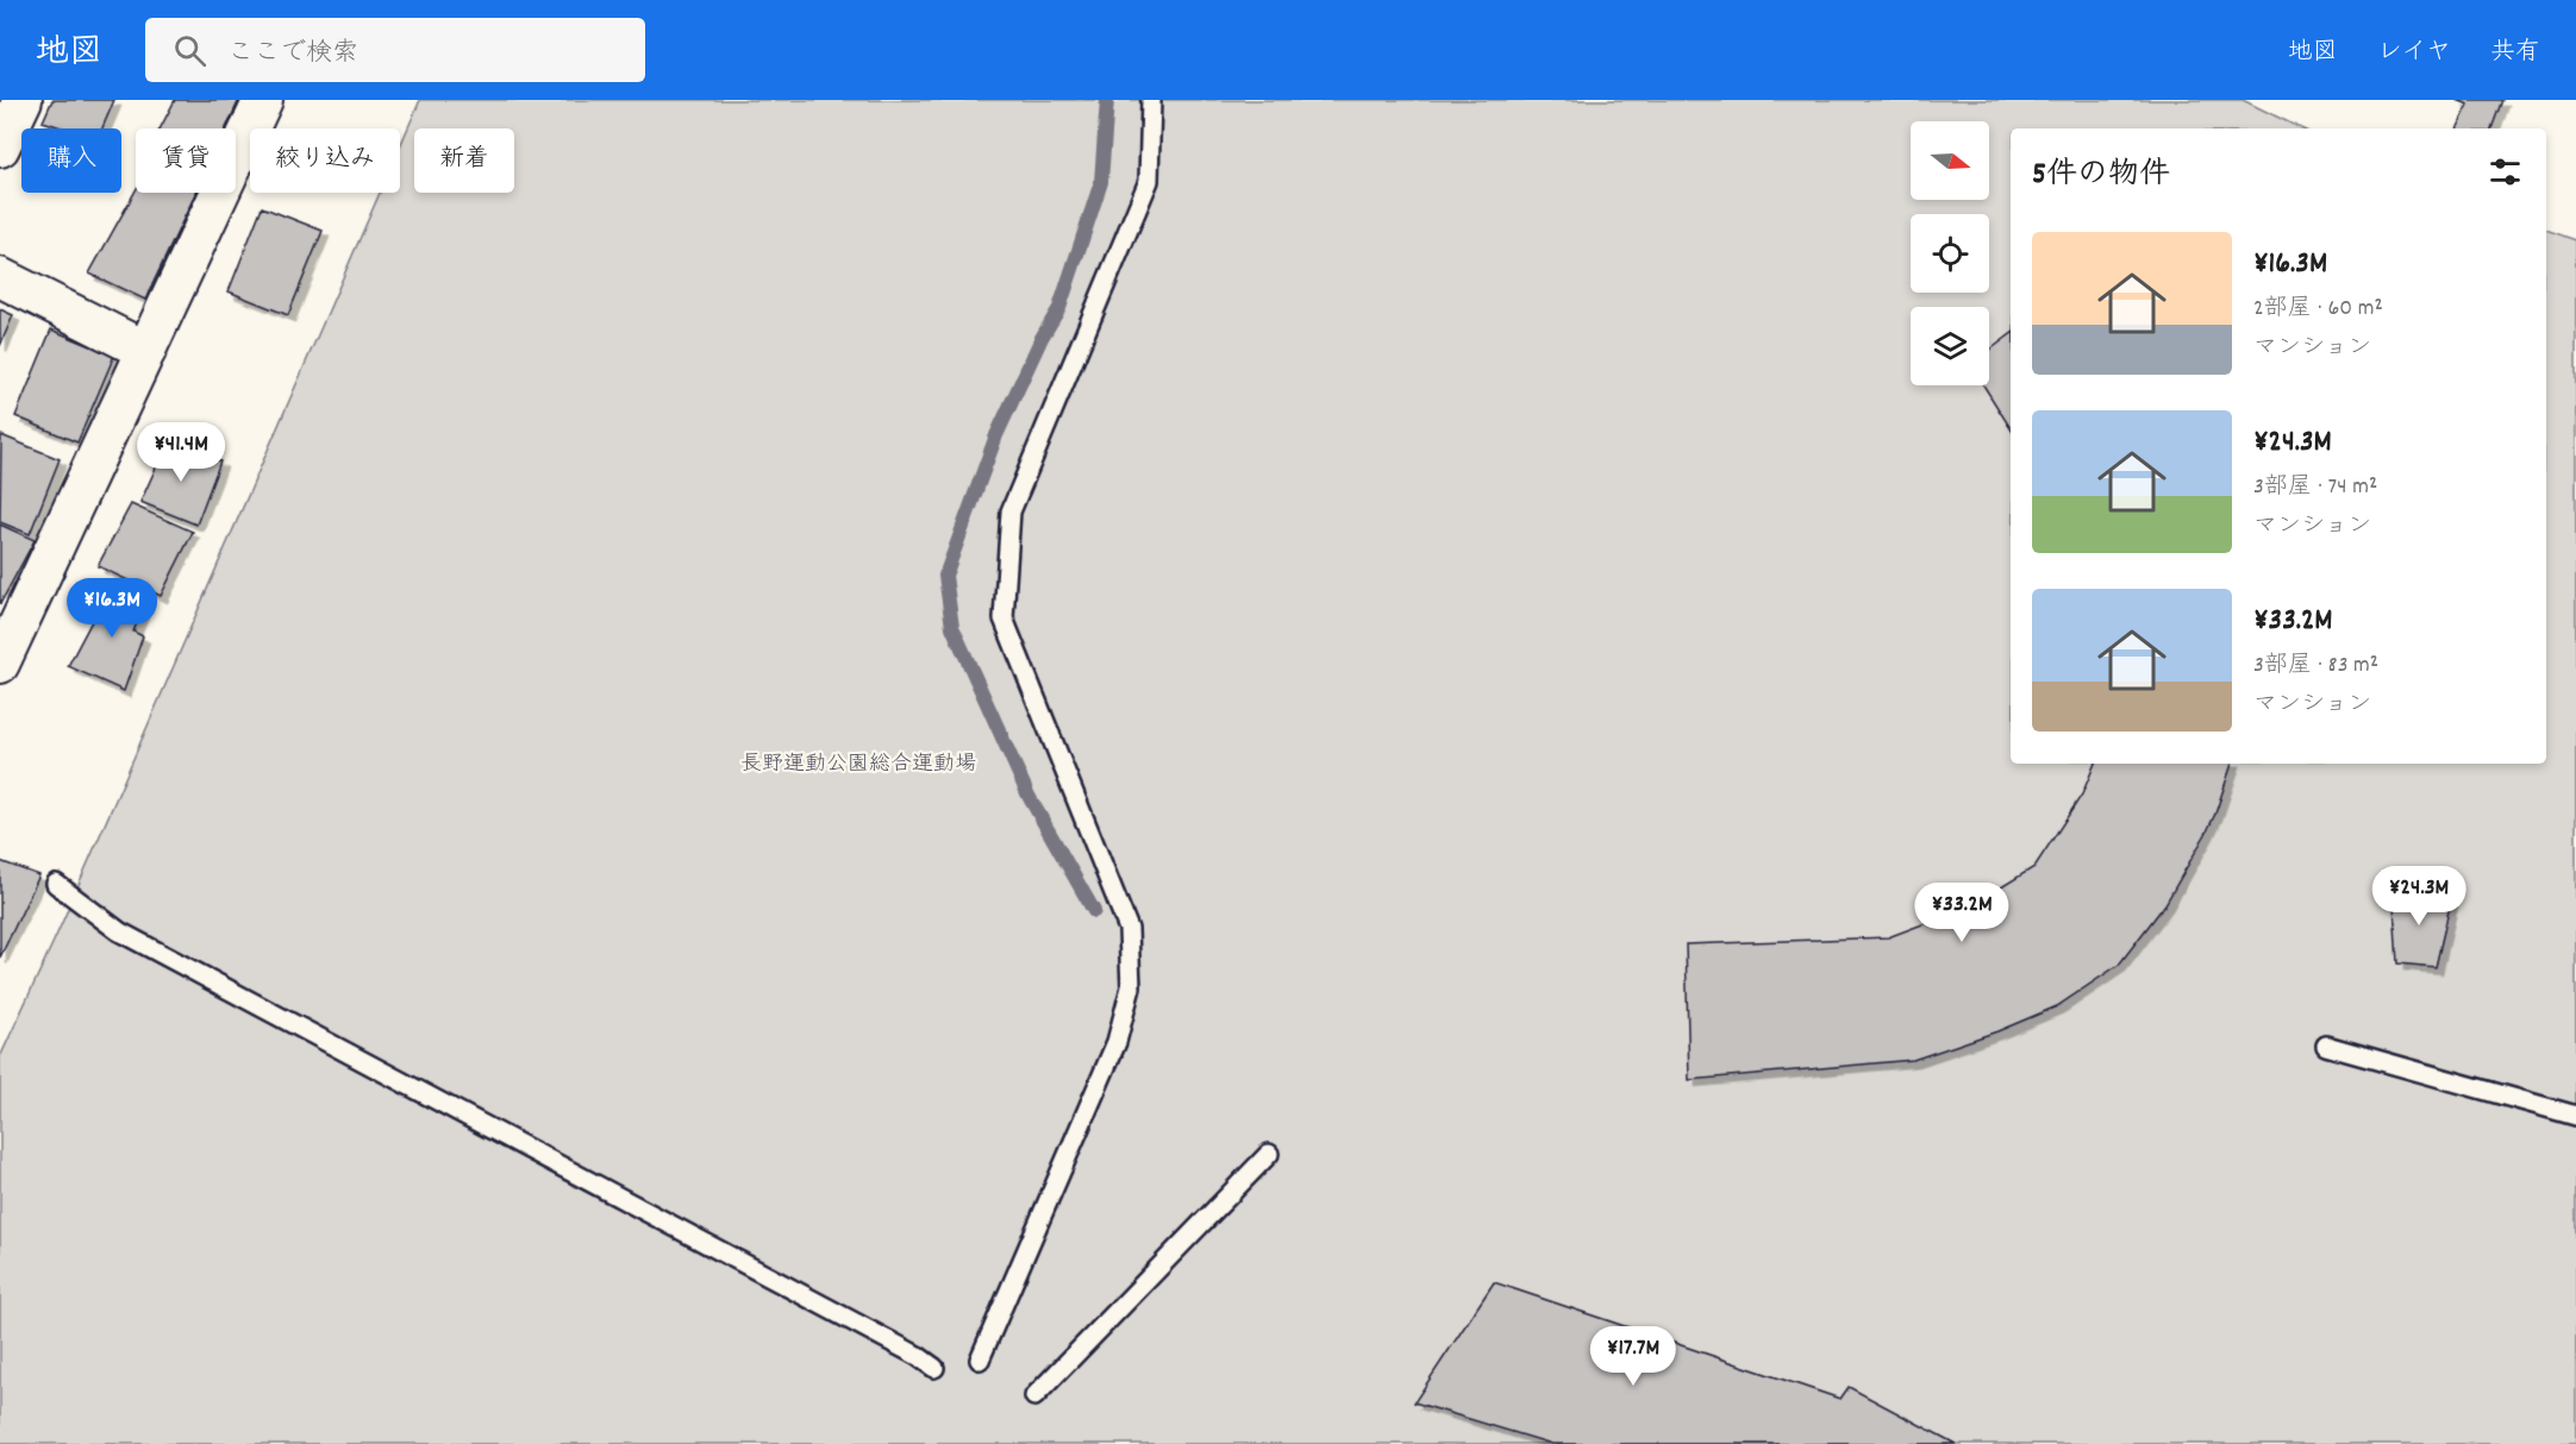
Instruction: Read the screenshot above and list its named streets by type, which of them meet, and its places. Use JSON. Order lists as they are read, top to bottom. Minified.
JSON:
{"parks":["長野運動公園総合運動場"],"north":"right","page":{"header":"地図","search":"ここで検索","nav":["地図","レイヤ","共有"],"chip":["購入","賃貸","絞り込み","新着"],"heading":"5件の物件","list":[{"name":"¥16.3M","note":"2部屋 · 60 m² · マンション"},{"name":"¥24.3M","note":"3部屋 · 74 m² · マンション"},{"name":"¥33.2M","note":"3部屋 · 83 m² · マンション"}],"price":["¥41.4M","¥16.3M","¥24.3M","¥33.2M","¥17.7M"]}}
